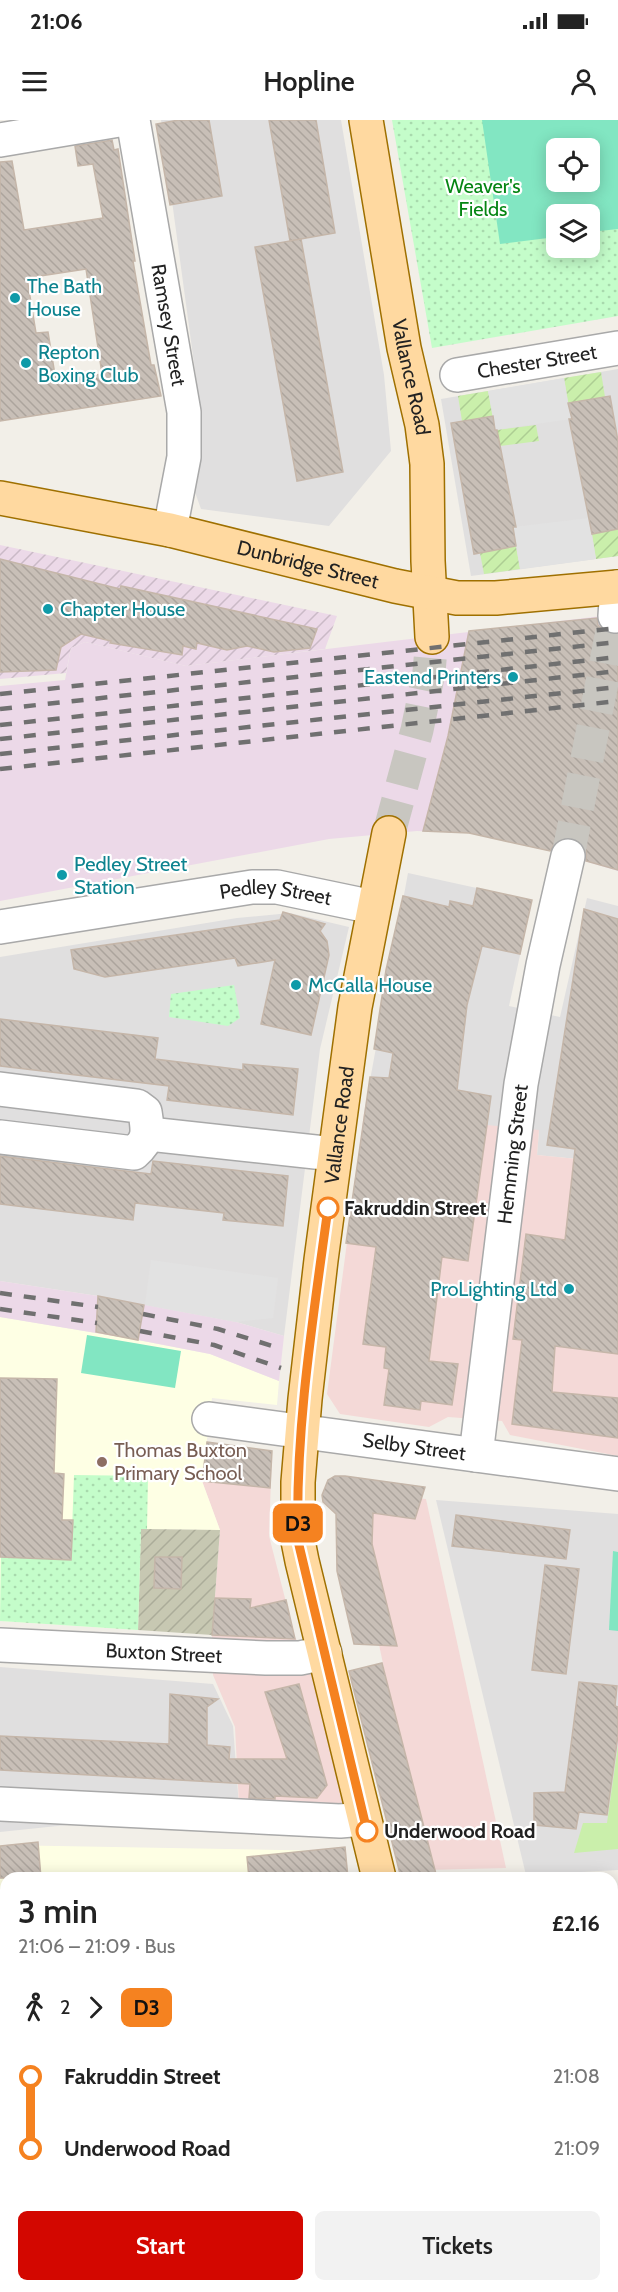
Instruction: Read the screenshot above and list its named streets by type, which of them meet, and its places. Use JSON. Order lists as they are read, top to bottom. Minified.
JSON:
{"streets":{"main road":["Vallance Road","Dunbridge Street"],"street":["Ramsey Street","Chester Street","Pedley Street","Hemming Street","Selby Street","Buxton Street"]},"crossings":[["Ramsey Street","Dunbridge Street"],["Vallance Road","Dunbridge Street"],["Vallance Road","Pedley Street"],["Vallance Road","Selby Street"],["Vallance Road","Buxton Street"],["Hemming Street","Selby Street"]],"parks":["Weaver's Fields"],"places":["The Bath House","Repton Boxing Club","Chapter House","Eastend Printers","Pedley Street Station","McCalla House","Fakruddin Street","ProLighting Ltd","Thomas Buxton Primary School","Underwood Road"],"lines":["bus line D3"],"page":{"status":"21:06","header":"Hopline","on_map":"D3","heading":["3 min","21:06 – 21:09 · Bus","£2.16"],"legs":["2","D3"],"list":[{"name":"Fakruddin Street","value":"21:08"},{"name":"Underwood Road","value":"21:09"}],"buttons":["Start","Tickets"]}}
